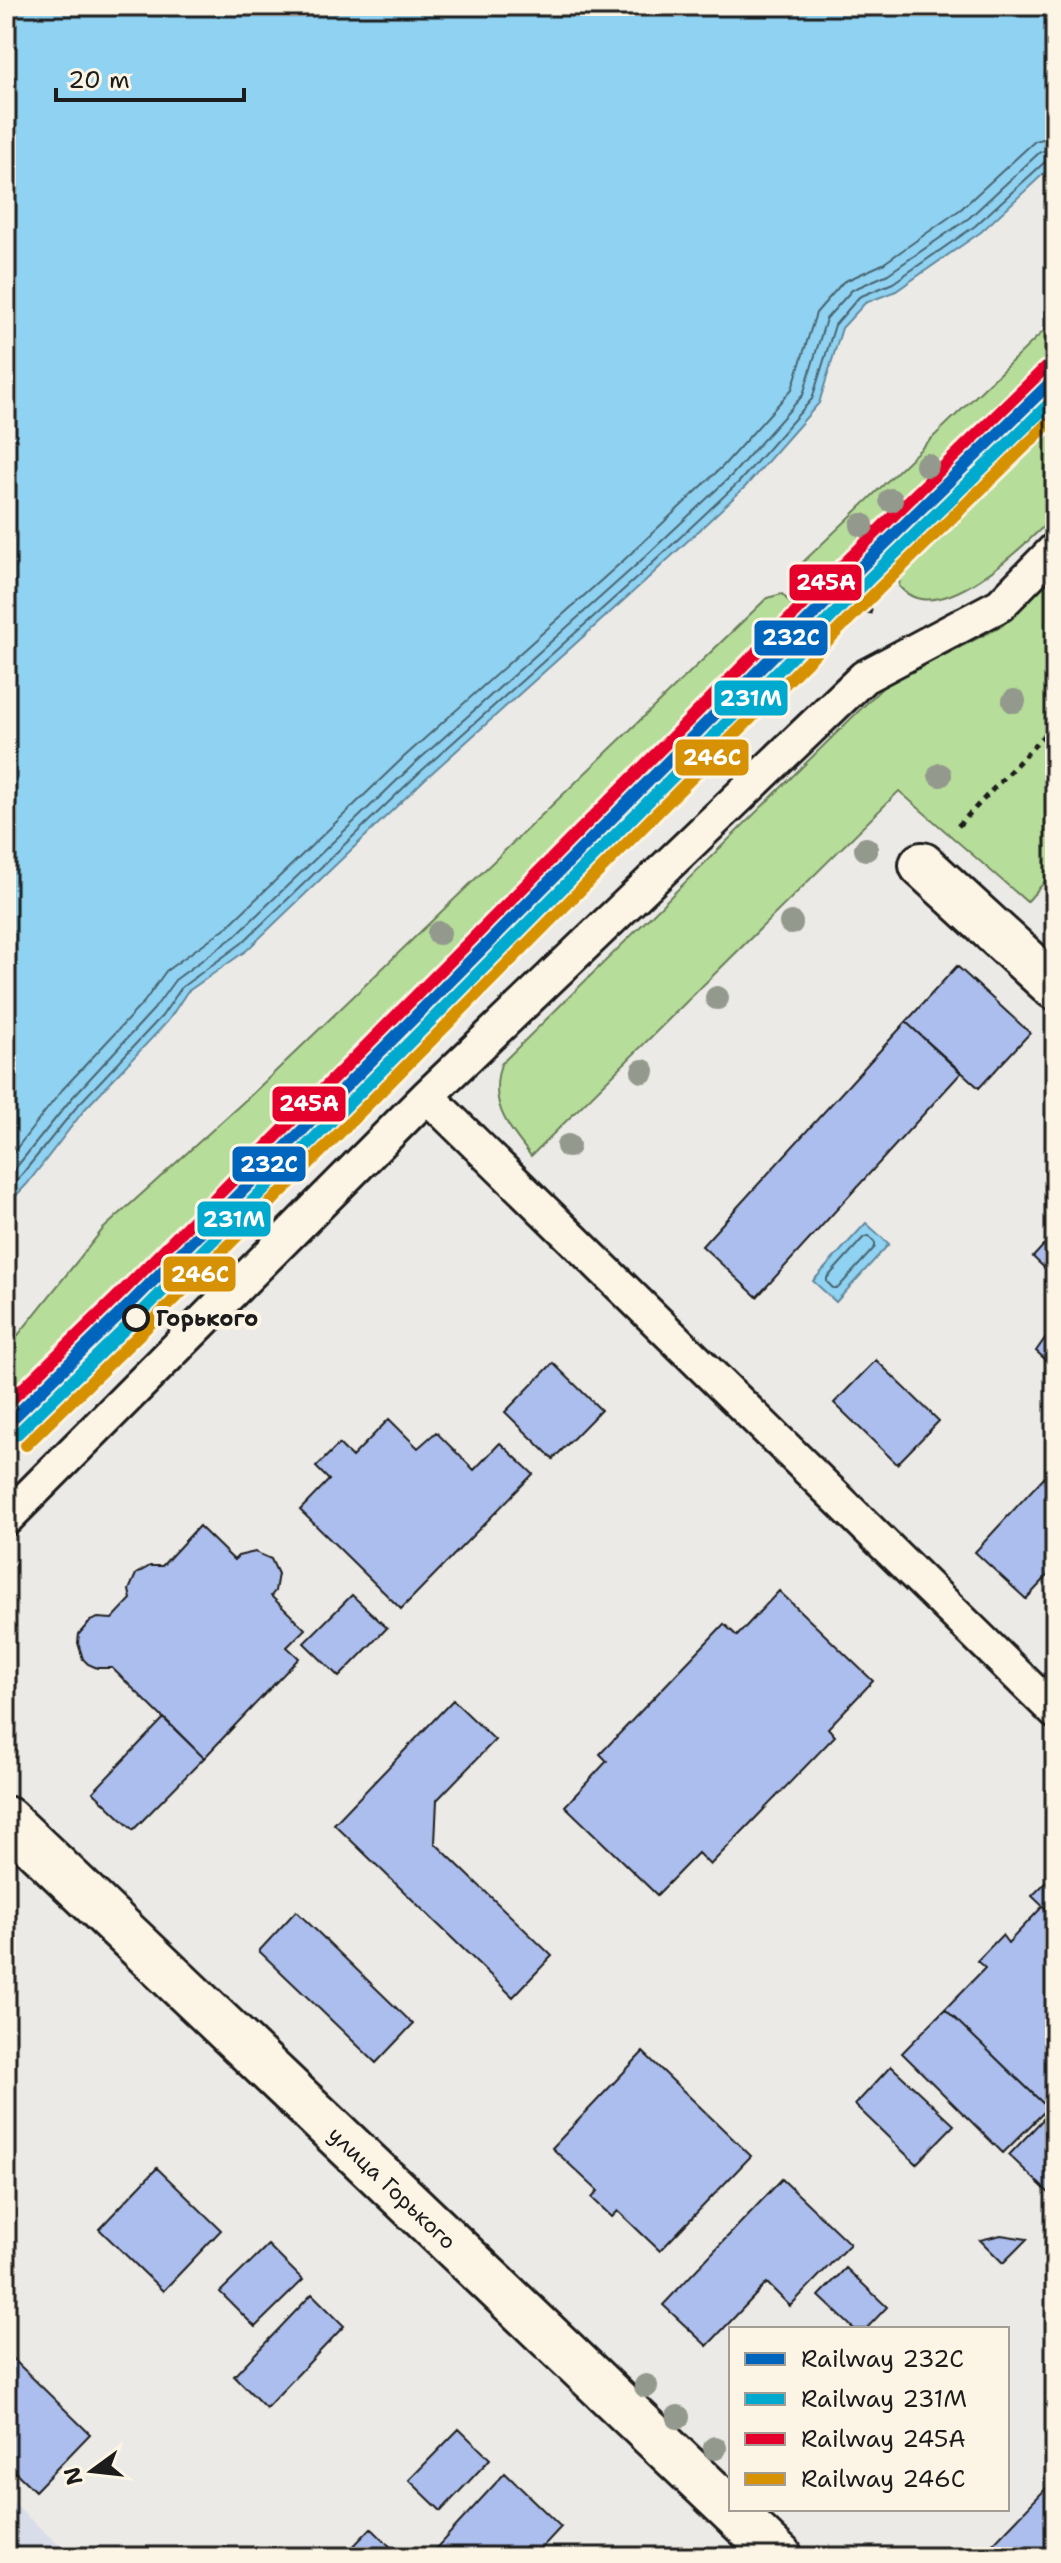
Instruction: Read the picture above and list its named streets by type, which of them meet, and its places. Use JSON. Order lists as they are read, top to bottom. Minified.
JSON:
{"streets":{"street":["улица Горького"]},"places":["Горького"],"lines":["rail line 245А","rail line 232C","rail line 231М","rail line 246С"],"legend":["Railway 232C","Railway 231М","Railway 245А","Railway 246С"],"scale_bar":"20 m","north":"left"}
